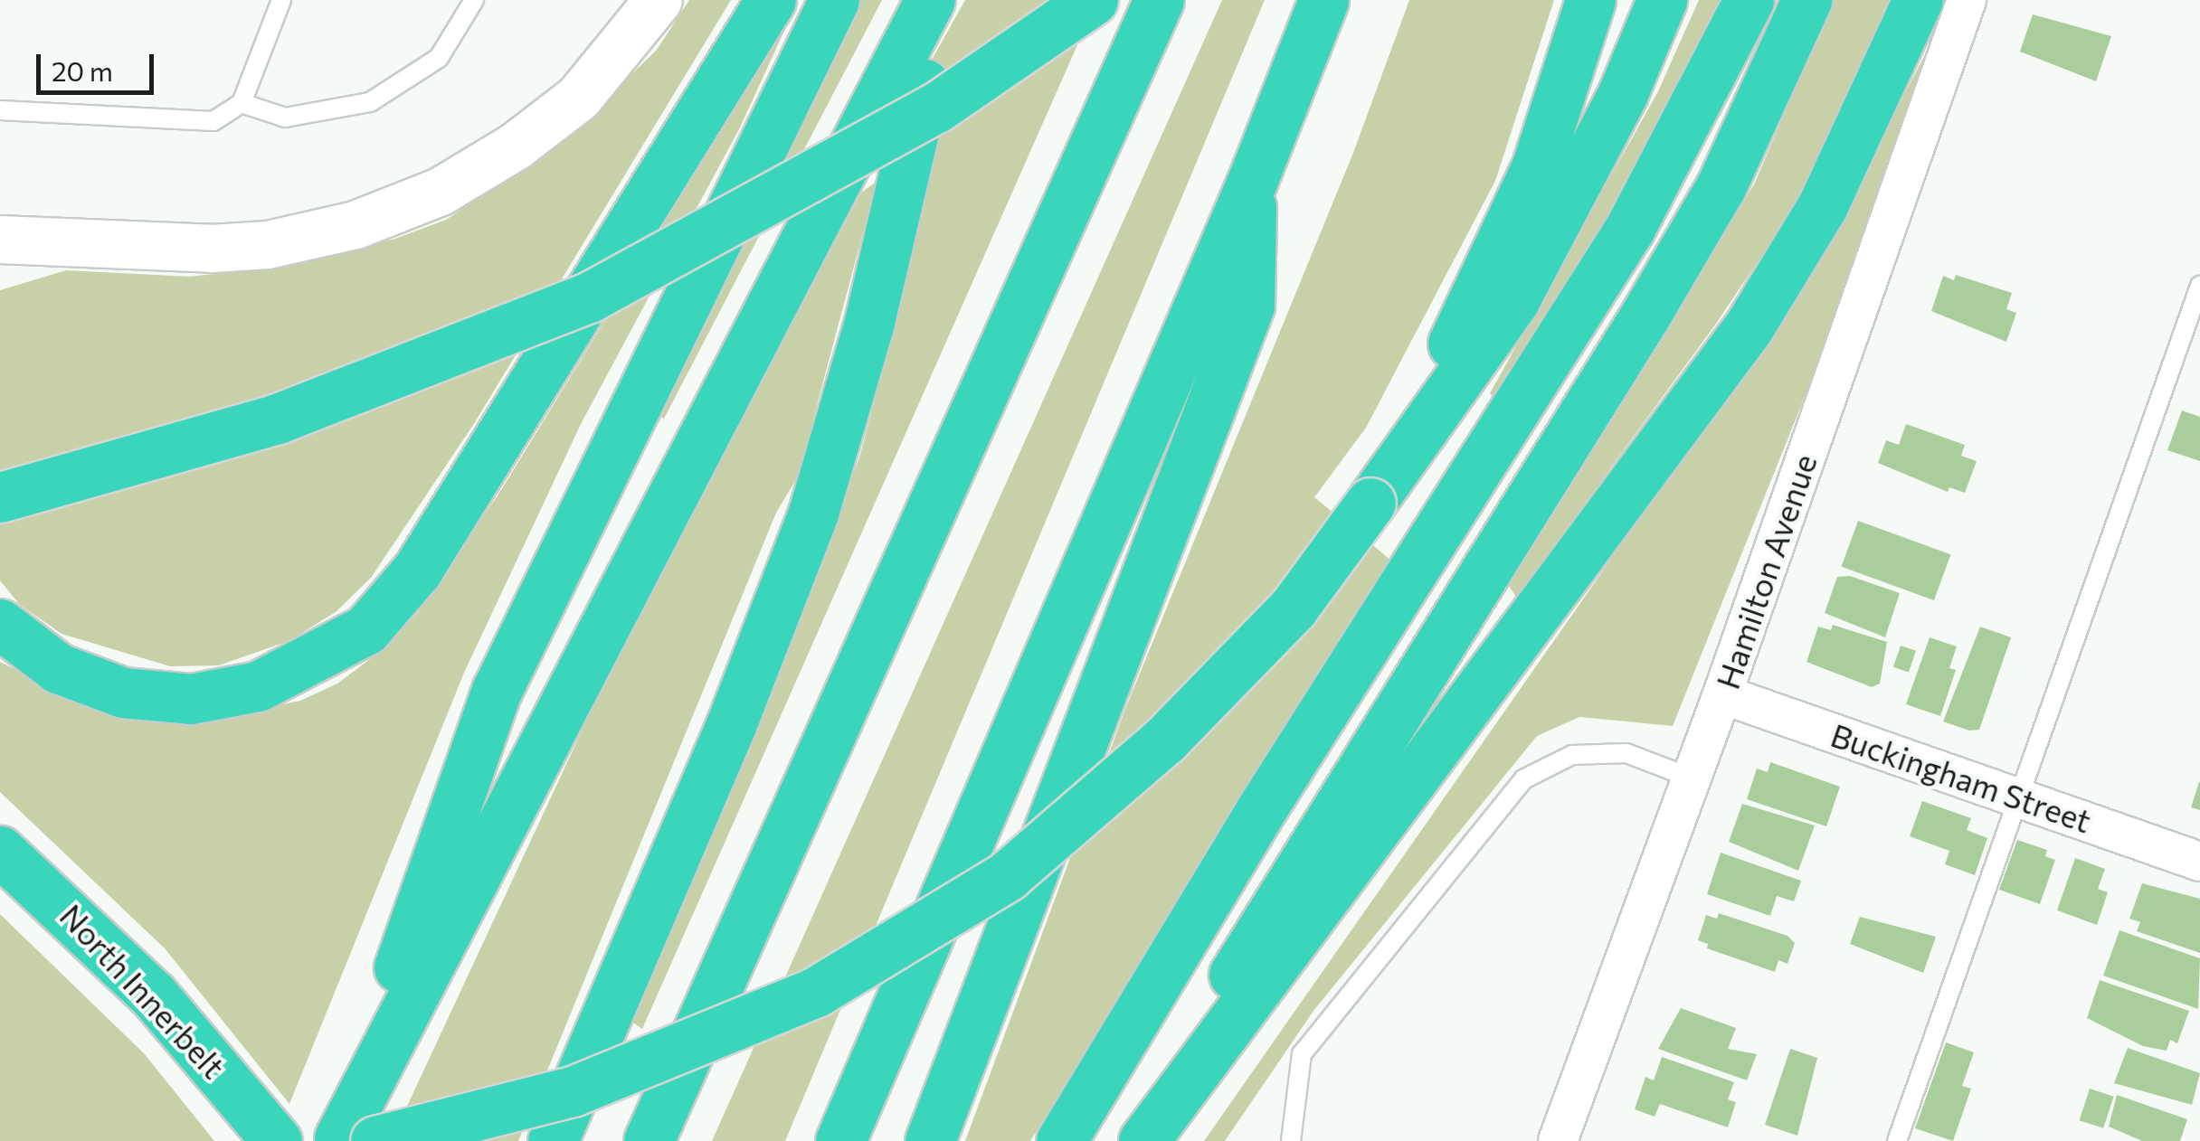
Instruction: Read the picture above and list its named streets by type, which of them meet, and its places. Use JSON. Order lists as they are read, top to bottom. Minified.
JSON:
{"streets":{"highway":["North Innerbelt"],"street":["Hamilton Avenue","Buckingham Street"]},"crossings":[["Hamilton Avenue","Buckingham Street"]],"scale_bar":"20 m"}
